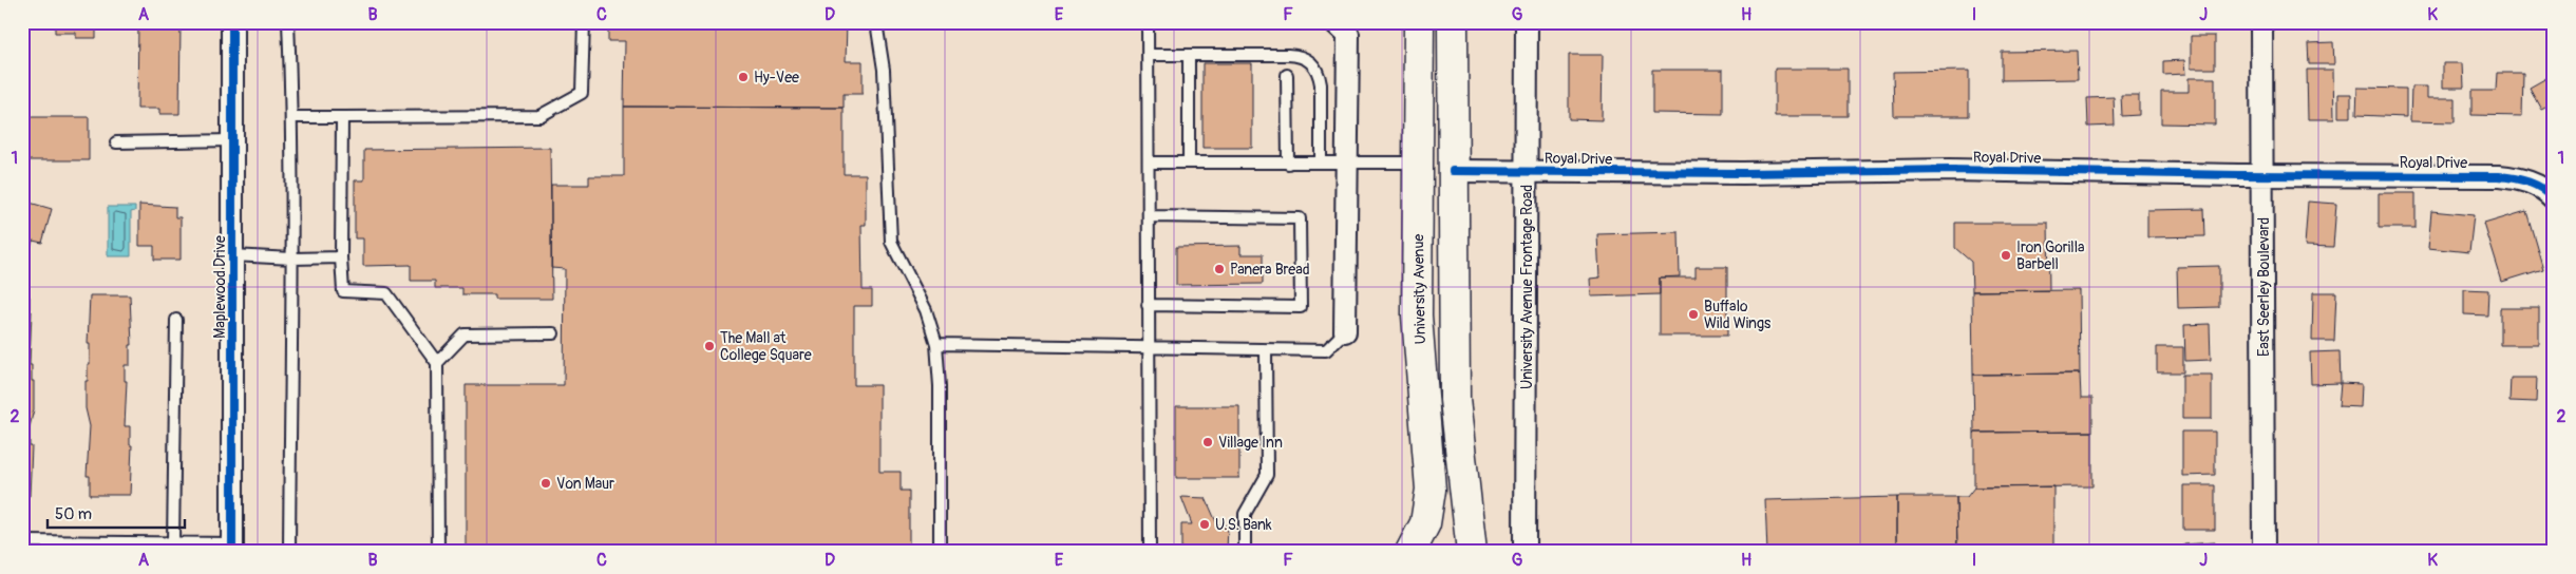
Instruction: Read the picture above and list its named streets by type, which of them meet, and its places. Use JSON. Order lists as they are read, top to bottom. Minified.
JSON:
{"streets":{"main road":["University Avenue"],"street":["Royal Drive","Maplewood Drive","University Avenue Frontage Road","East Seerley Boulevard"]},"crossings":[["Royal Drive","University Avenue Frontage Road"],["Royal Drive","East Seerley Boulevard"]],"places":["Hy-Vee","Iron Gorilla Barbell","Panera Bread","Buffalo Wild Wings","The Mall at College Square","Village Inn","Von Maur","U.S. Bank"],"scale_bar":"50 m","grid":{"columns":["A","B","C","D","E","F","G","H","I","J","K"],"rows":["1","2"]}}
